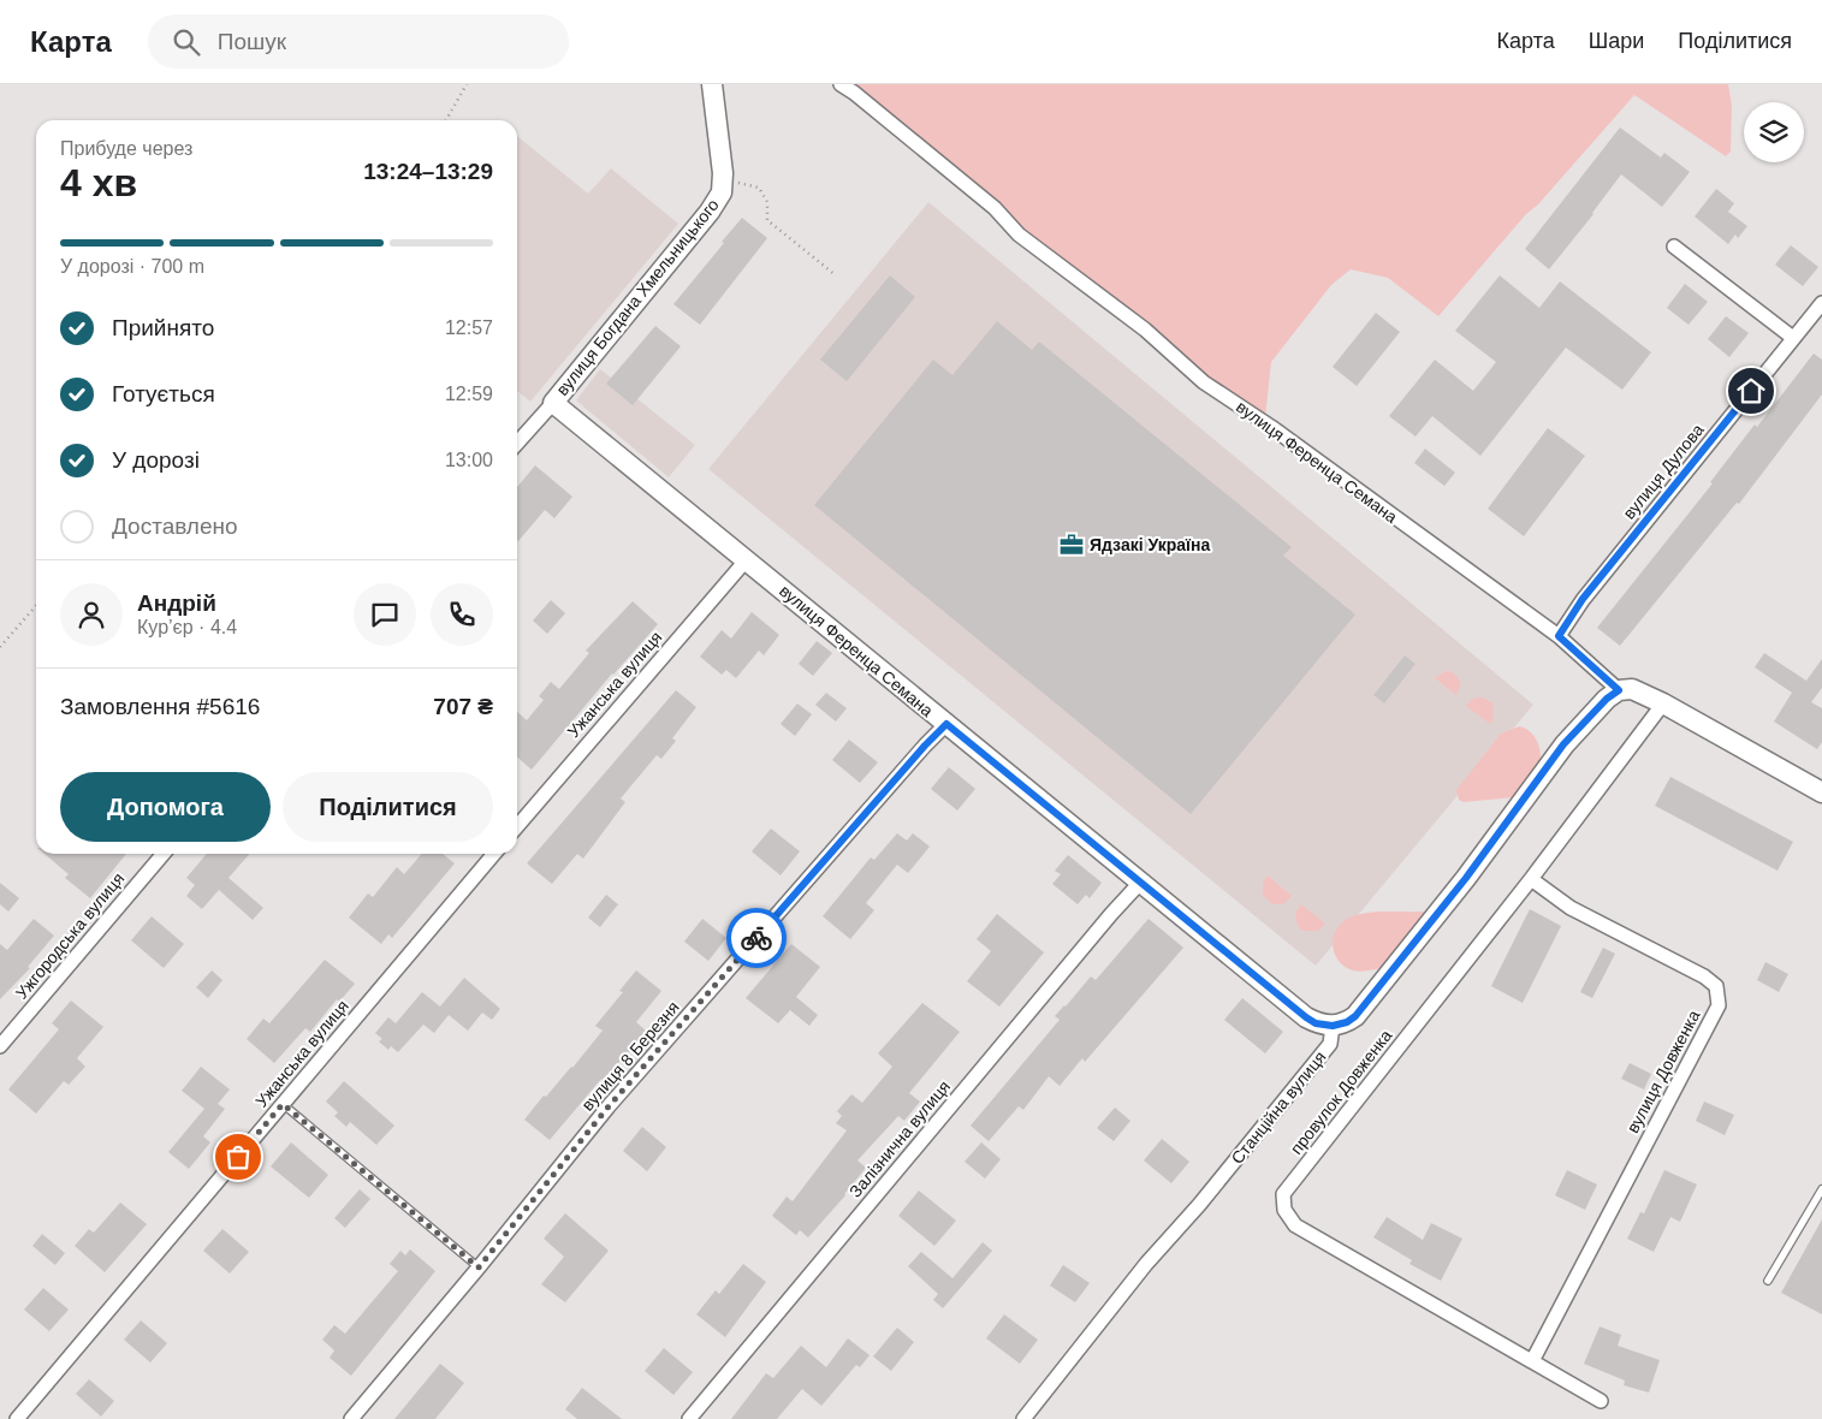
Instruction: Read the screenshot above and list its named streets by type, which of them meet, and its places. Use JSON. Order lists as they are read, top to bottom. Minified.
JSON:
{"streets":{"street":["вулиця Богдана Хмельницького","вулиця Ференца Семана","вулиця Дулова","Ужанська вулиця","Ужгородська вулиця","вулиця 8 Березня","вулиця Довженка","провулок Довженка","Станційна вулиця","Залізнична вулиця"]},"crossings":[["вулиця Богдана Хмельницького","вулиця Ференца Семана"],["вулиця Ференца Семана","вулиця Дулова"],["вулиця Ференца Семана","Ужанська вулиця"],["вулиця Ференца Семана","вулиця 8 Березня"],["вулиця Ференца Семана","Станційна вулиця"],["вулиця Ференца Семана","Залізнична вулиця"],["вулиця Довженка","провулок Довженка"]],"places":{"office":["Ядзакі Україна"]},"page":{"header":"Карта","search":"Пошук","nav":["Карта","Шари","Поділитися"],"heading":["4 хв","Прибуде через","13:24–13:29"],"panel":["Андрій","Кур’єр · 4.4","Замовлення #5616","707 ₴"],"bar":"У дорозі · 700 m","list":[["Прийнято","12:57"],["Готується","12:59"],["У дорозі","13:00"],"Доставлено"],"buttons":["Допомога","Поділитися"]}}
